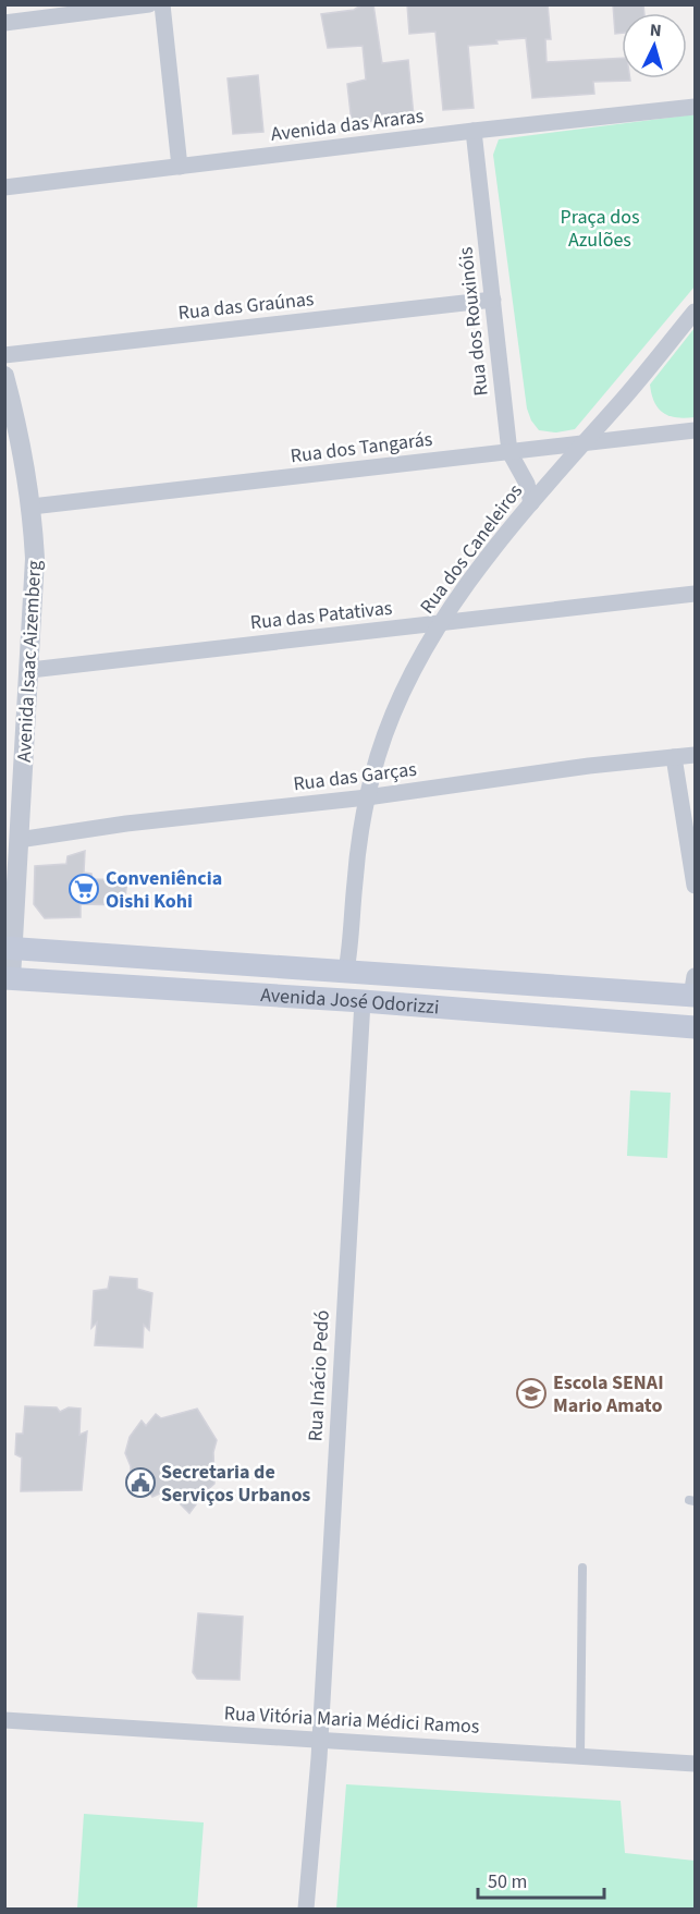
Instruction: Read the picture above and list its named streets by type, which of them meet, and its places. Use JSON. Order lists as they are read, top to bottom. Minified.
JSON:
{"streets":{"main road":["Avenida José Odorizzi"],"street":["Avenida das Araras","Rua das Graúnas","Rua dos Rouxinóis","Rua dos Tangarás","Rua dos Caneleiros","Rua das Patativas","Avenida Isaac Aizemberg","Rua das Garças","Rua Inácio Pedó","Rua Vitória Maria Médici Ramos"]},"crossings":[["Avenida das Araras","Rua dos Rouxinóis"],["Rua das Graúnas","Rua dos Rouxinóis"],["Rua dos Rouxinóis","Rua dos Tangarás"],["Rua dos Rouxinóis","Rua dos Caneleiros"],["Rua dos Tangarás","Rua dos Caneleiros"],["Rua dos Tangarás","Avenida Isaac Aizemberg"],["Rua dos Caneleiros","Rua das Patativas"],["Rua dos Caneleiros","Rua das Garças"],["Rua dos Caneleiros","Avenida José Odorizzi"],["Rua das Patativas","Avenida Isaac Aizemberg"],["Avenida Isaac Aizemberg","Rua das Garças"],["Avenida Isaac Aizemberg","Avenida José Odorizzi"],["Avenida José Odorizzi","Rua Inácio Pedó"],["Rua Inácio Pedó","Rua Vitória Maria Médici Ramos"]],"parks":["Praça dos Azulões"],"places":{"supermarket":["Conveniência Oishi Kohi"],"school or university":["Escola SENAI Mario Amato"],"public building":["Secretaria de Serviços Urbanos"]},"scale_bar":"50 m","north":"top"}
